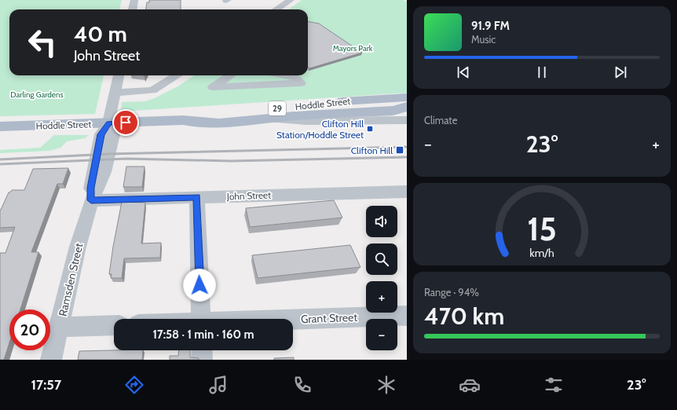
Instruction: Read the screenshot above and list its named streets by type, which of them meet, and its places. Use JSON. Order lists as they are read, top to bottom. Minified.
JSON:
{"streets":{"main road":["Hoddle Street","29"],"street":["John Street","Ramsden Street","Grant Street"]},"crossings":[["Hoddle Street","Ramsden Street"],["John Street","Ramsden Street"]],"parks":["Mayors Park","Darling Gardens"],"places":{"transit":["Clifton Hill Station/Hoddle Street","Clifton Hill"]},"page":{"turn":["40 m","John Street"],"song":["91.9 FM","Music"],"tile":["Climate",["Range · 94%","470 km"]],"heat":["−","23°","+"],"map_buttons":["+","−"],"limit":"20","trip":"17:58 · 1 min · 160 m","tabs":["17:57","23°"],"gauge":["15","km/h"]}}
